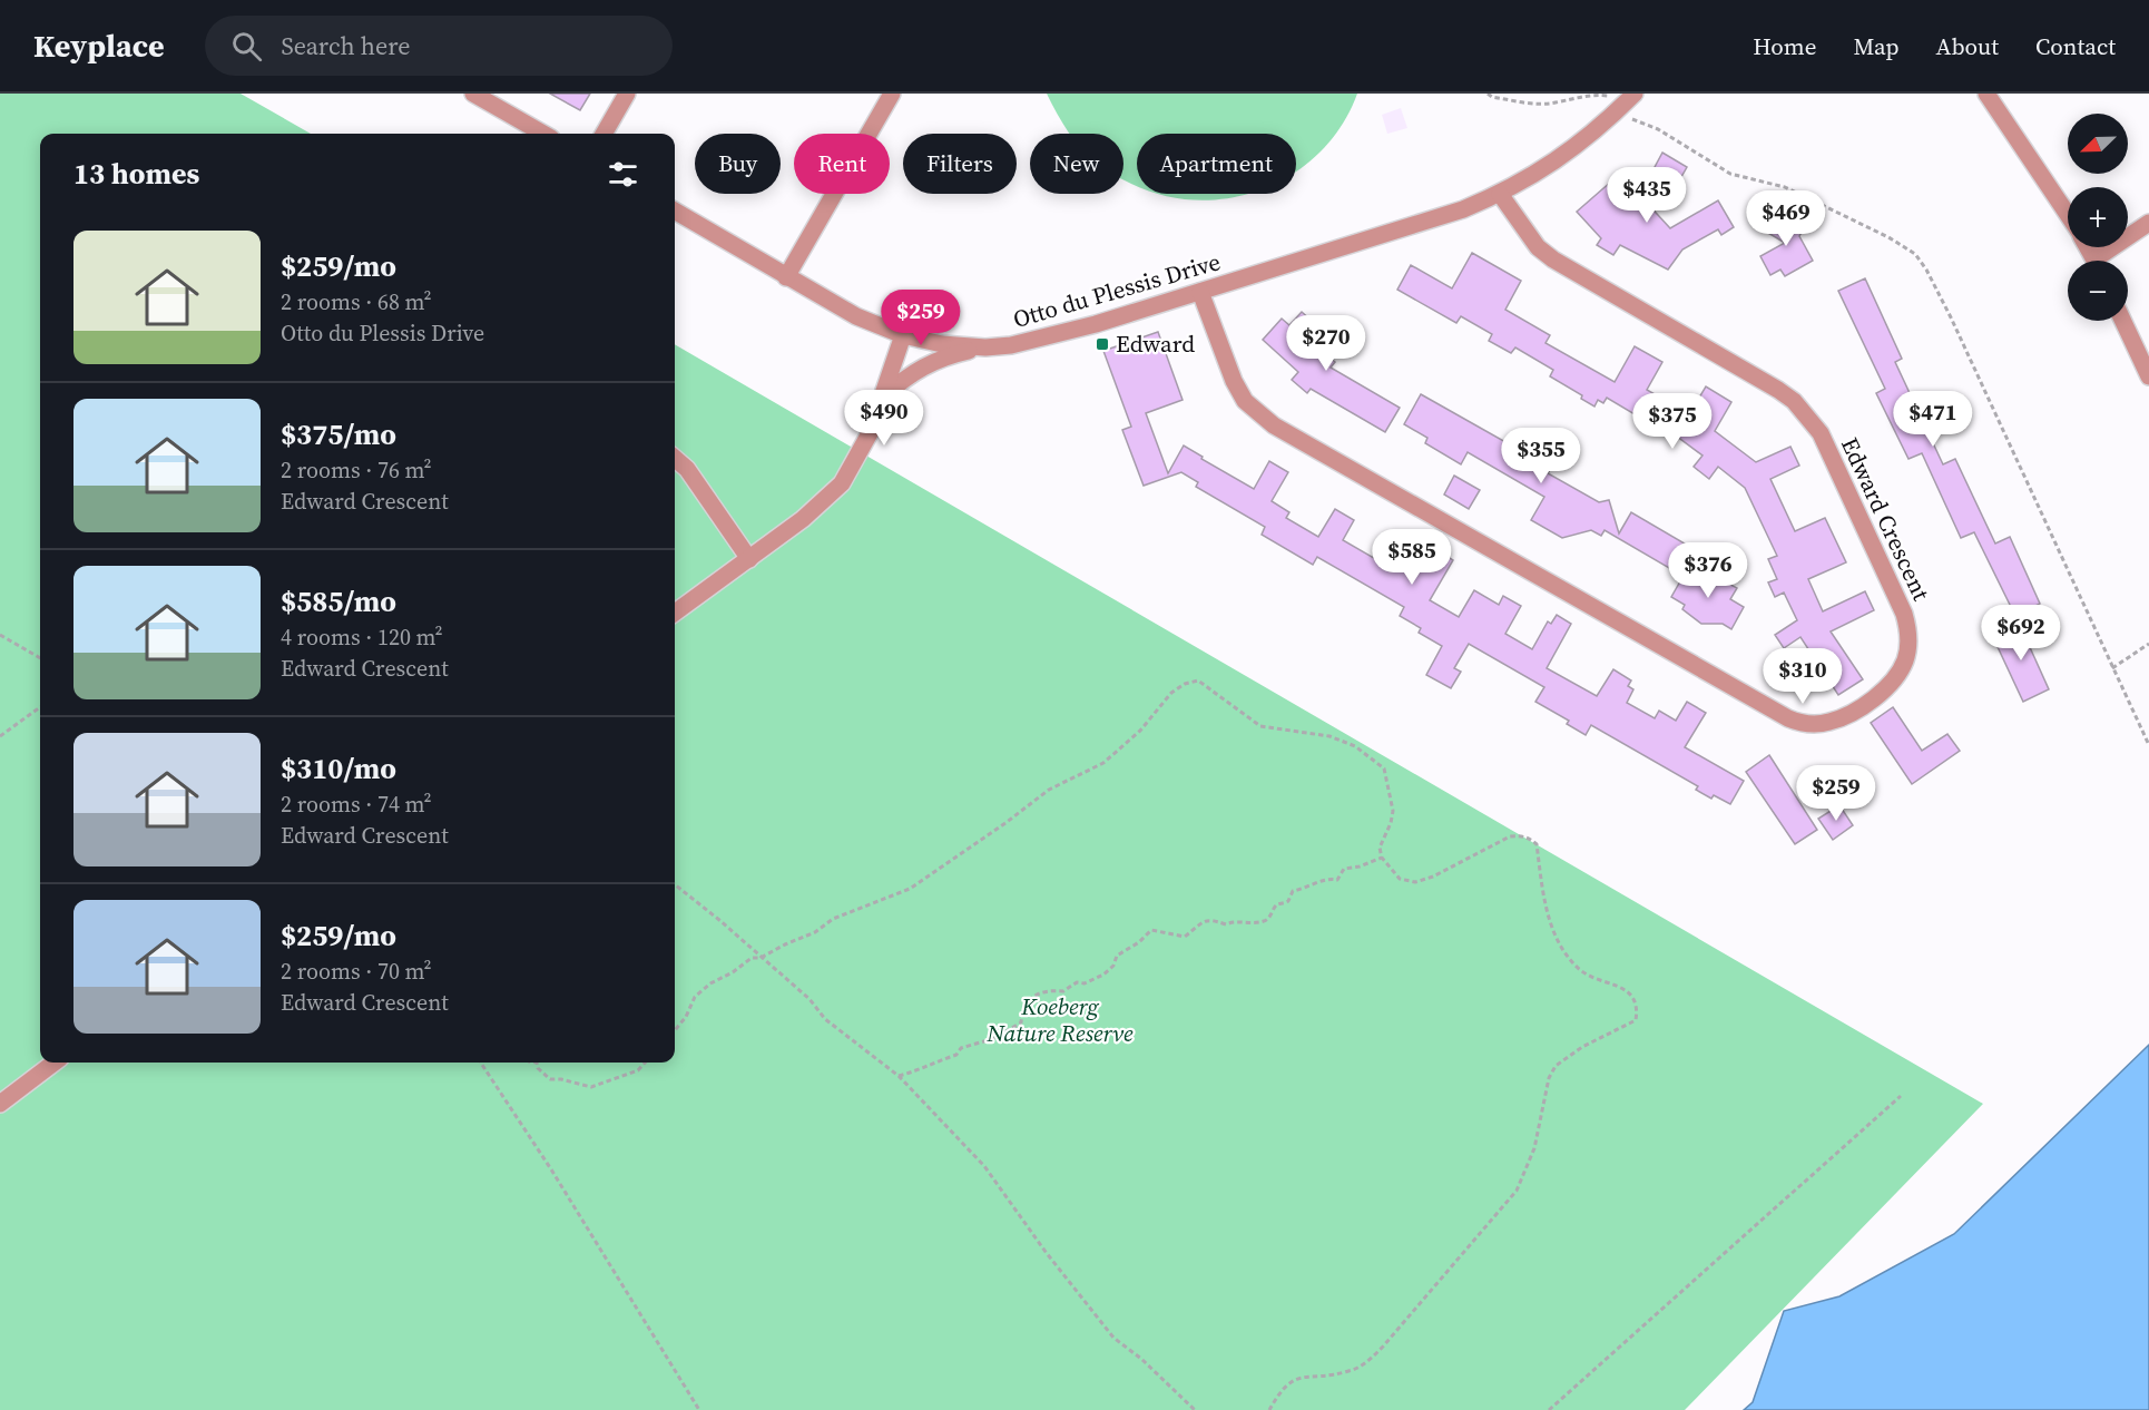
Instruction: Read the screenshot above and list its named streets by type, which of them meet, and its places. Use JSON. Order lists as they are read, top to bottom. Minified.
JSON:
{"streets":{"street":["Otto du Plessis Drive","Edward Crescent"]},"crossings":[["Otto du Plessis Drive","Edward Crescent"]],"parks":["Koeberg Nature Reserve"],"places":{"transit":["Edward"]},"north":"bottom left","page":{"header":"Keyplace","search":"Search here","nav":["Home","Map","About","Contact"],"map_buttons":["+","−"],"chip":["Buy","Rent","Filters","New","Apartment"],"heading":"13 homes","price":["$435","$469","$259","$270","$490","$471","$375","$355","$585","$376","$692","$310","$259"],"list":[{"name":"$259/mo","note":"2 rooms · 68 m² · Otto du Plessis Drive"},{"name":"$375/mo","note":"2 rooms · 76 m² · Edward Crescent"},{"name":"$585/mo","note":"4 rooms · 120 m² · Edward Crescent"},{"name":"$310/mo","note":"2 rooms · 74 m² · Edward Crescent"},{"name":"$259/mo","note":"2 rooms · 70 m² · Edward Crescent"}]}}
